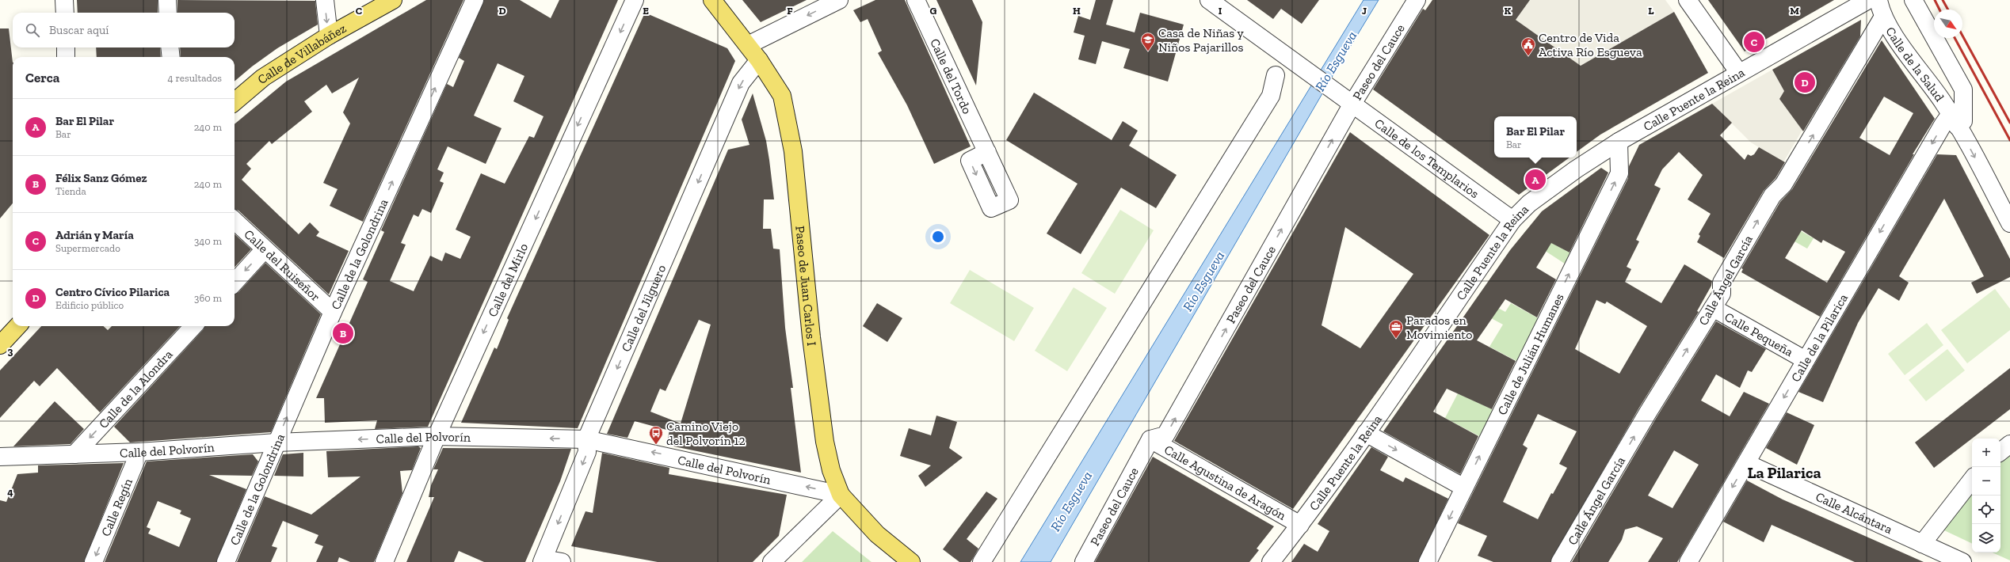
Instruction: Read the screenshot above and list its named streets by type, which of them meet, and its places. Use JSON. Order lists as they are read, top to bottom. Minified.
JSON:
{"streets":{"main road":["Calle de Villabáñez","Paseo de Juan Carlos I"],"street":["Paseo del Cauce","Calle de la Salud","Calle del Tordo","Calle Puente la Reina","Calle de los Templarios","Calle de la Golondrina","Calle del Ruiseñor","Calle del Mirlo","Calle Ángel García","Calle del Jilguero","Calle Pequeña","Calle de la Pilarica","Calle de Julián Humanes","Calle de la Alondra","Calle del Polvorín","Calle Agustina de Aragón","Calle Regín","Calle Alcántara"]},"crossings":[["Paseo del Cauce","Calle de los Templarios"],["Paseo del Cauce","Calle Agustina de Aragón"],["Calle de la Salud","Calle Ángel García"],["Calle de la Salud","Calle de la Pilarica"],["Calle Puente la Reina","Calle de los Templarios"],["Calle Puente la Reina","Calle de Julián Humanes"],["Calle Puente la Reina","Calle Agustina de Aragón"],["Calle de la Golondrina","Calle del Ruiseñor"],["Calle de la Golondrina","Calle del Polvorín"],["Calle del Mirlo","Calle del Polvorín"],["Calle Ángel García","Calle Pequeña"],["Paseo de Juan Carlos I","Calle del Jilguero"],["Paseo de Juan Carlos I","Calle del Polvorín"],["Calle del Jilguero","Calle del Polvorín"],["Calle Pequeña","Calle de la Pilarica"],["Calle de la Pilarica","Calle Alcántara"],["Calle de la Alondra","Calle del Polvorín"],["Calle del Polvorín","Calle Regín"]],"one_way":["Calle de la Golondrina","Calle del Mirlo","Calle Ángel García","Calle del Jilguero","Calle de la Pilarica","Calle de la Alondra","Calle del Polvorín","Calle Regín"],"districts":["La Pilarica"],"water":["Río Esgueva"],"places":{"school or university":["Casa de Niñas y Niños Pajarillos"],"public building":["Centro de Vida Activa Río Esgueva"],"office":["Parados en Movimiento"],"bus stop":["Camino Viejo del Polvorín 12"]},"north":"bottom right","page":{"search":"Buscar aquí","pins":["C","D","A","B"],"heading":["Cerca","4 resultados"],"list":[{"mark":"A","name":"Bar El Pilar","note":"Bar","value":"240 m"},{"mark":"B","name":"Félix Sanz Gómez","note":"Tienda","value":"240 m"},{"mark":"C","name":"Adrián y María","note":"Supermercado","value":"340 m"},{"mark":"D","name":"Centro Cívico Pilarica","note":"Edificio público","value":"360 m"}],"popup":["Bar El Pilar","Bar"],"map_buttons":["+","−"]},"grid":{"columns":["C","D","E","F","G","H","I","J","K","L","M"],"rows":["3","4"]}}
